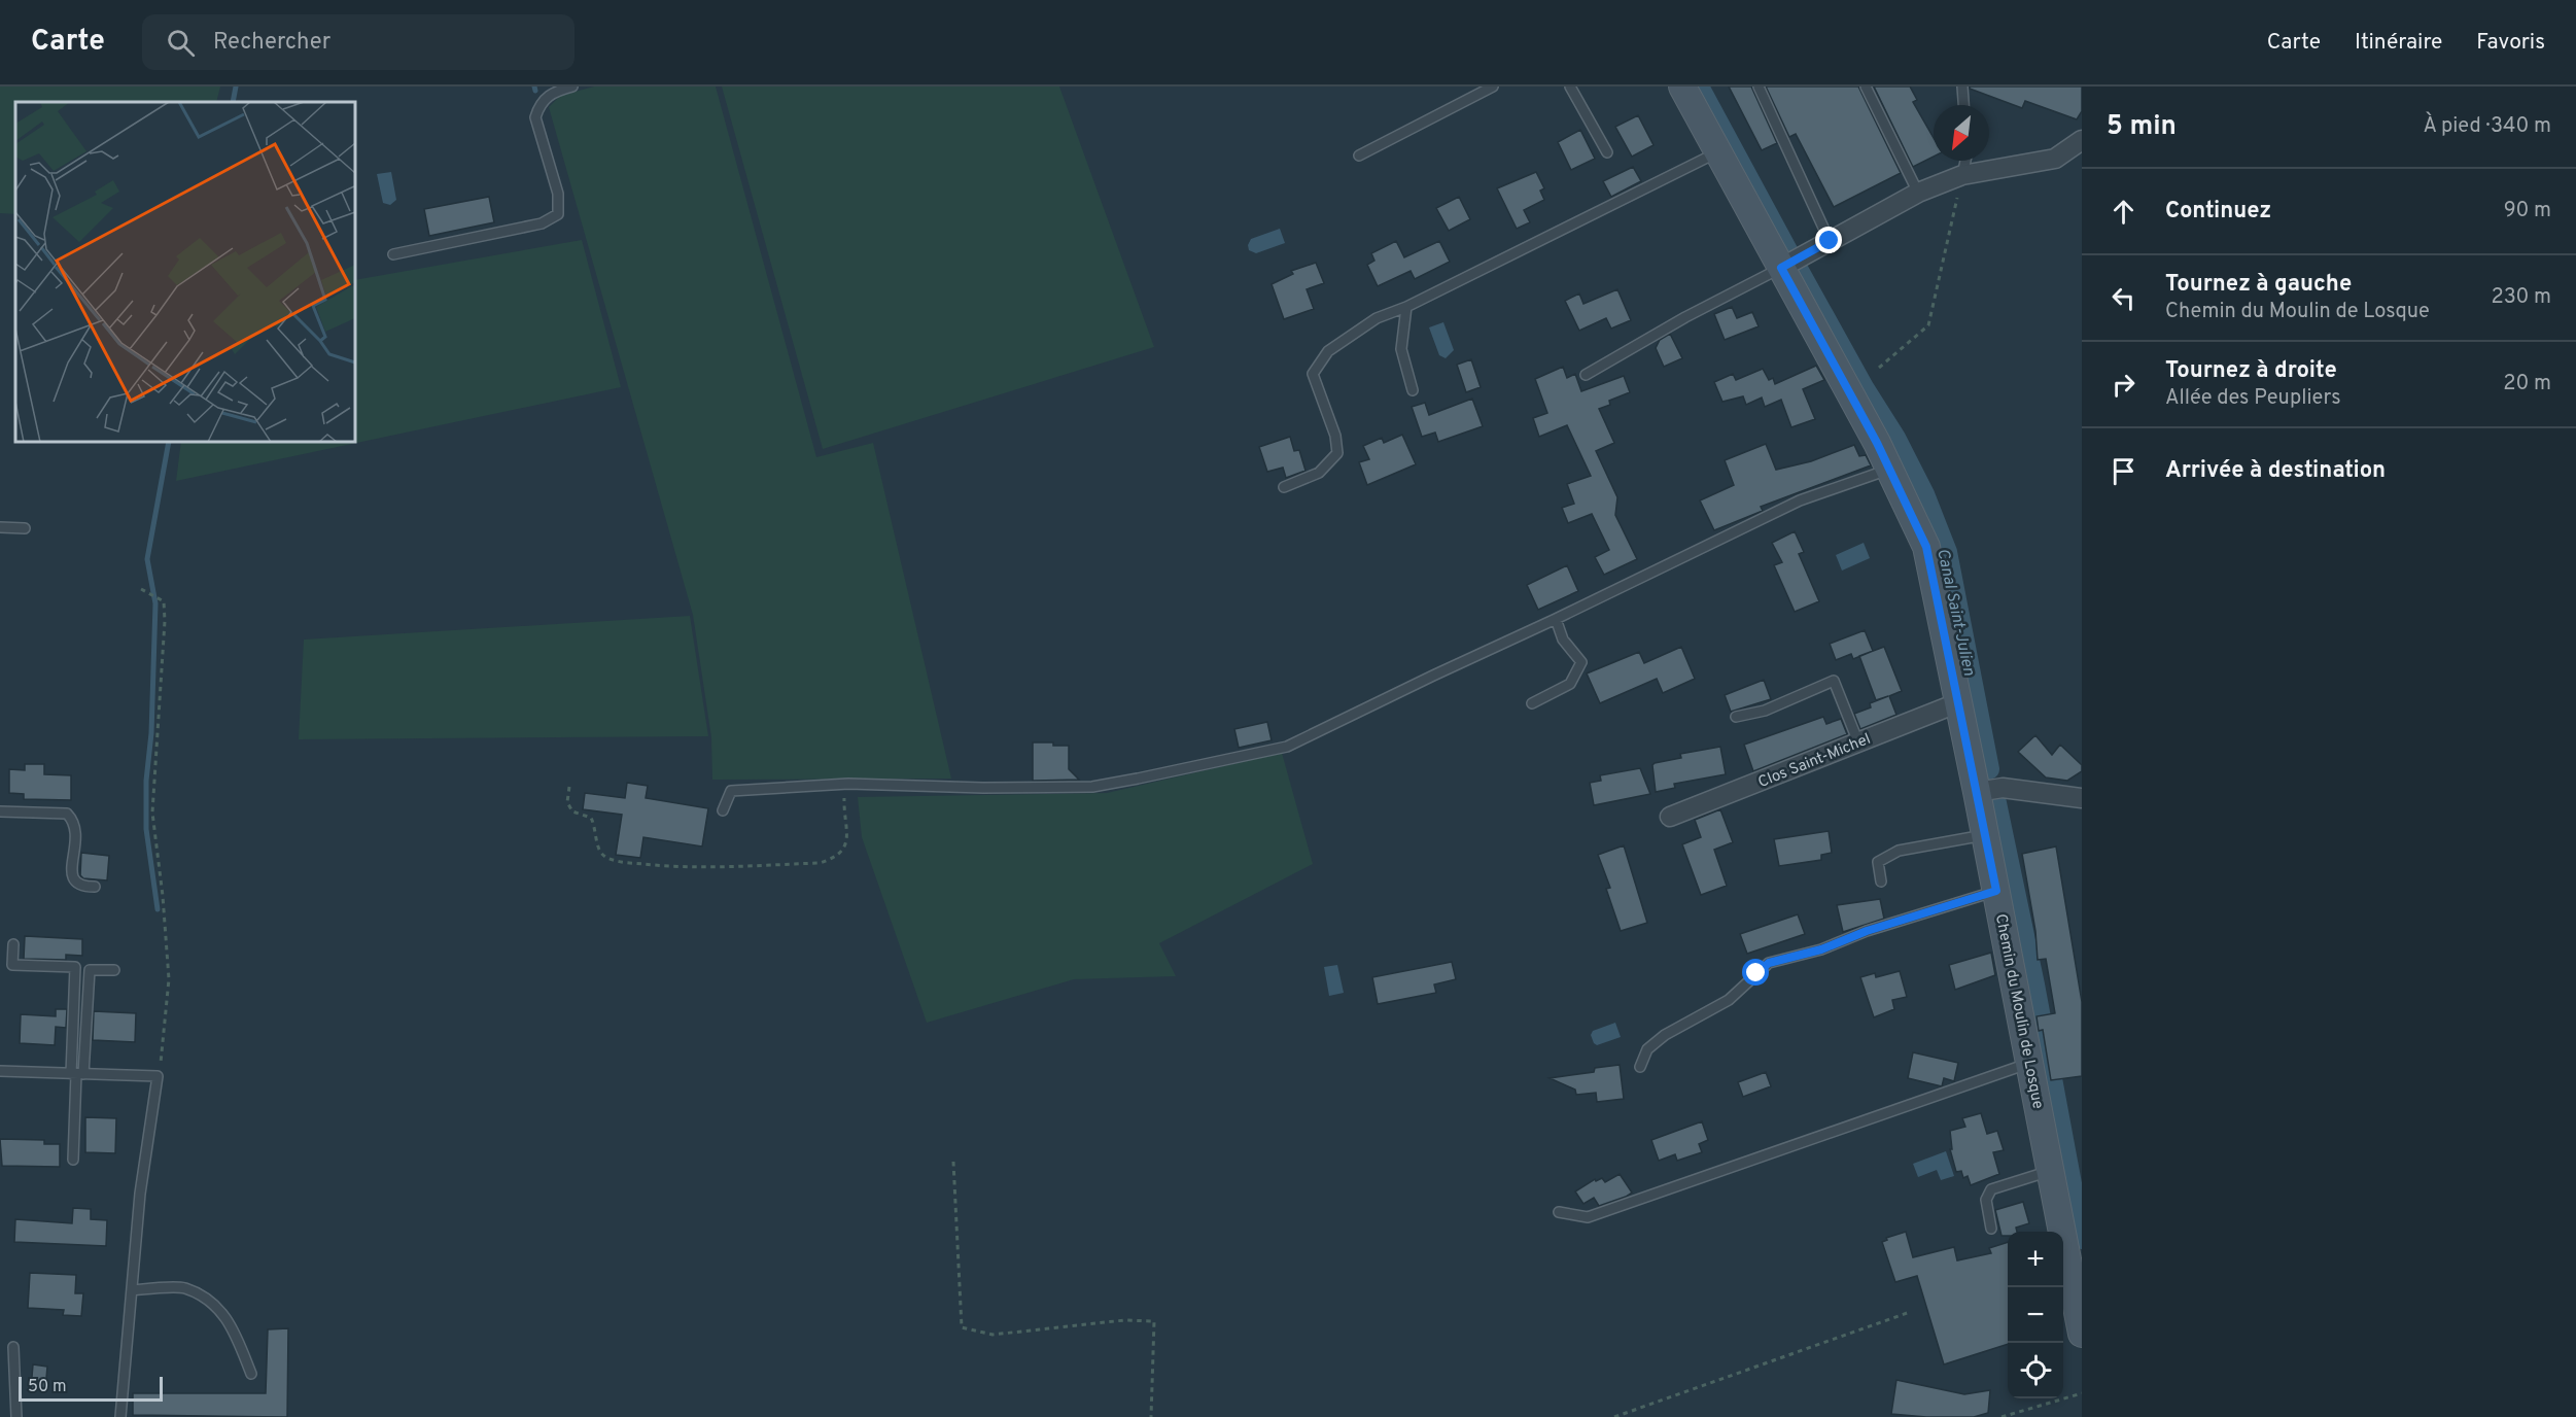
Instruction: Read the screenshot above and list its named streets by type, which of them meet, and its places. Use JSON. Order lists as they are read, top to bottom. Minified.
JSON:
{"streets":{"street":["Clos Saint-Michel","Chemin du Moulin de Losque"]},"crossings":[["Clos Saint-Michel","Chemin du Moulin de Losque"]],"water":["Canal Saint-Julien"],"scale_bar":"50 m","north":"bottom left","page":{"header":"Carte","search":"Rechercher","nav":["Carte","Itinéraire","Favoris"],"heading":["5 min","À pied · 340 m"],"list":[["Continuez","90 m"],["Tournez à gauche","Chemin du Moulin de Losque","230 m"],["Tournez à droite","Allée des Peupliers","20 m"],"Arrivée à destination"],"map_buttons":["+","−"],"scale":"50 m"}}
